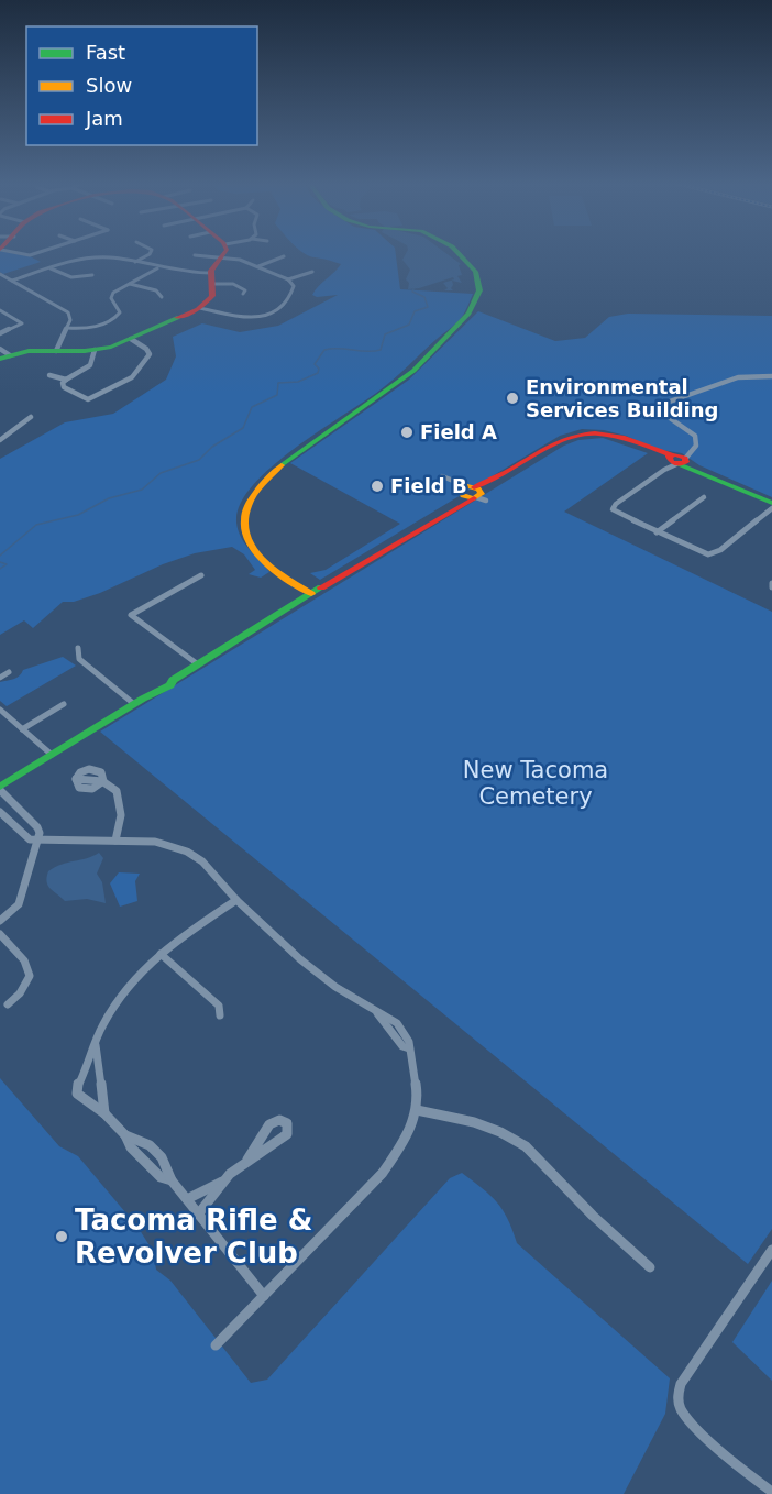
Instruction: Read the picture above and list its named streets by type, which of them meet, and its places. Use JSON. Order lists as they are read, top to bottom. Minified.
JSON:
{"parks":["New Tacoma Cemetery"],"places":["Environmental Services Building","Field A","Field B","Tacoma Rifle & Revolver Club"],"legend":["Fast","Slow","Jam"]}
